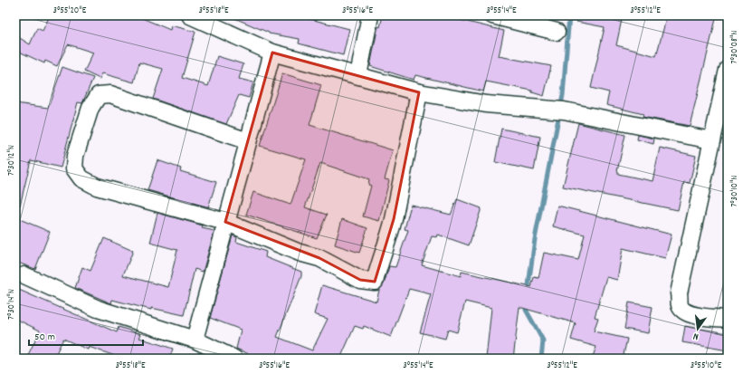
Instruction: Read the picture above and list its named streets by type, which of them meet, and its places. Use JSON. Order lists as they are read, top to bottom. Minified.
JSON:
{"scale_bar":"50 m","north":"bottom","coordinates":["3°55'20\"E","3°55'18\"E","3°55'16\"E","3°55'14\"E","3°55'12\"E","7°30'08\"N","7°30'12\"N","7°30'10\"N","7°30'14\"N","3°55'10\"E"]}
